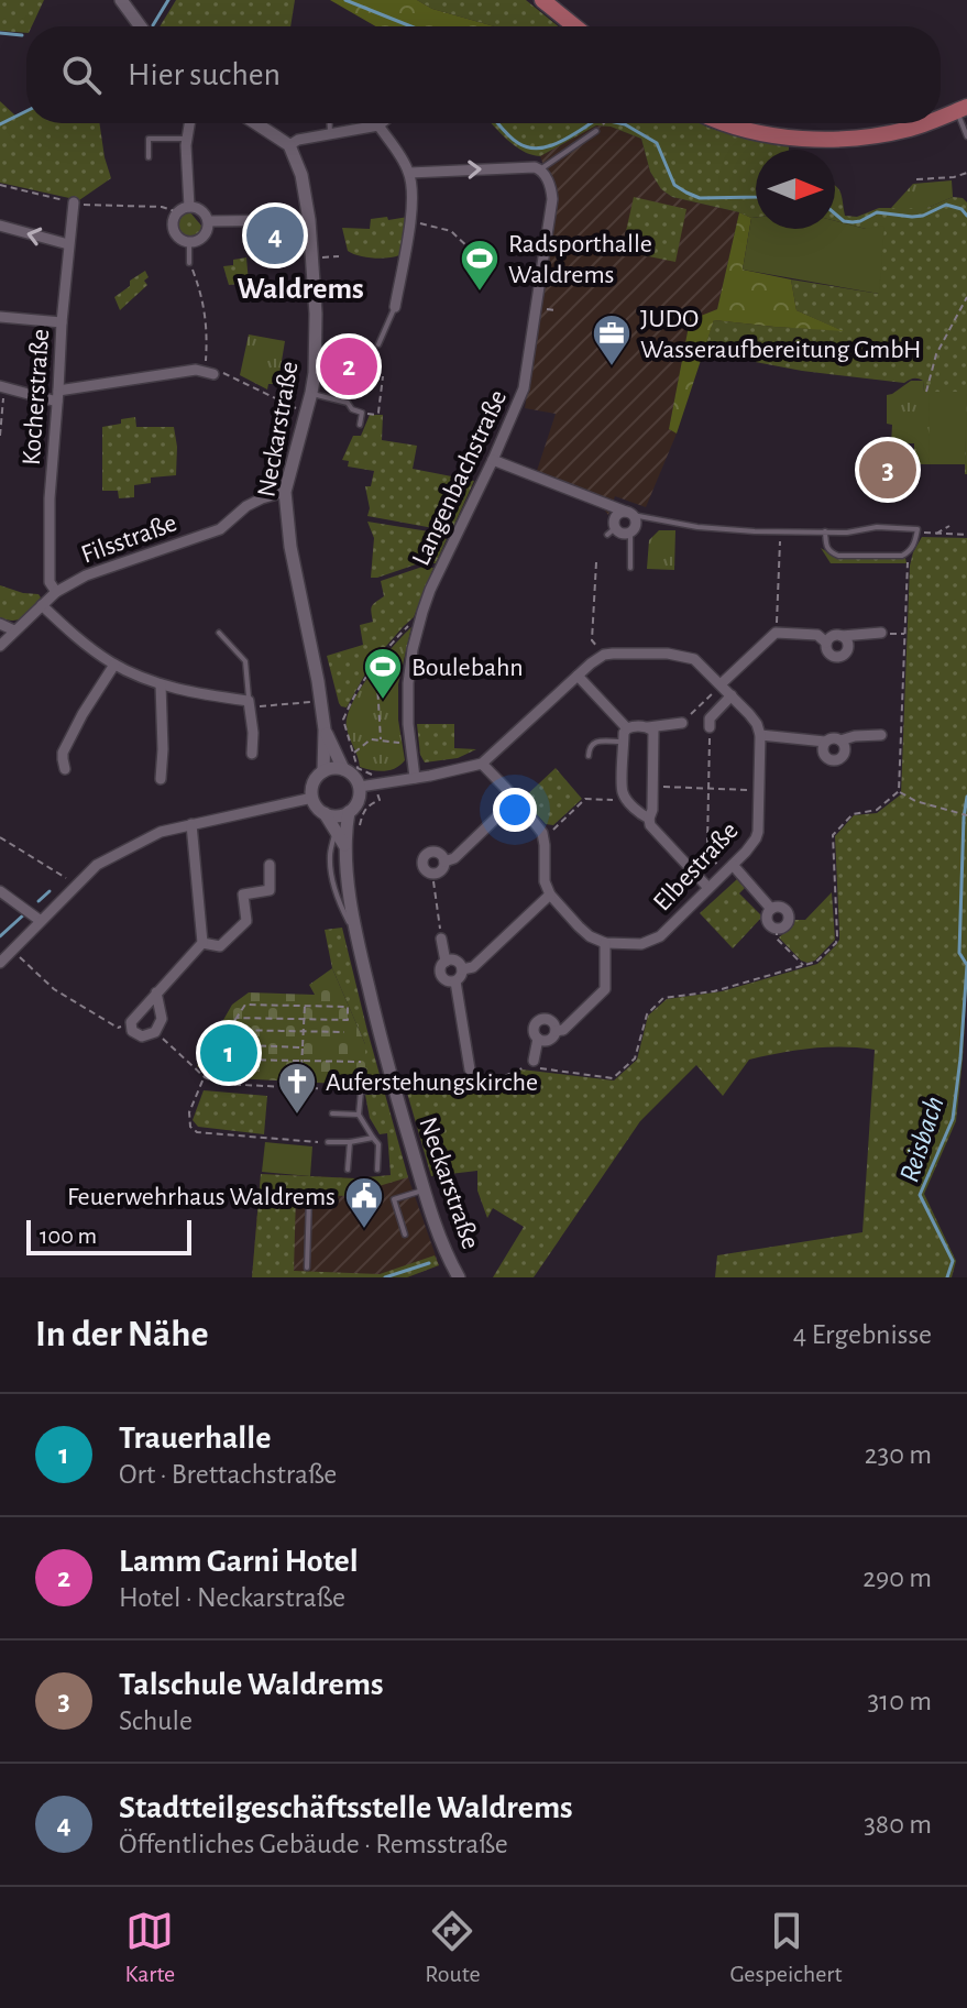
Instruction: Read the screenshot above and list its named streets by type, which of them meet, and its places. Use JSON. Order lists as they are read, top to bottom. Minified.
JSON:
{"streets":{"street":["Kocherstraße","Neckarstraße","Langenbachstraße","Filsstraße","Elbestraße"]},"crossings":[["Kocherstraße","Filsstraße"],["Neckarstraße","Filsstraße"]],"districts":["Waldrems"],"water":["Reisbach"],"places":{"sports":["Radsporthalle Waldrems","Boulebahn"],"office":["JUDO Wasseraufbereitung GmbH"],"church":["Auferstehungskirche"],"public building":["Feuerwehrhaus Waldrems"]},"scale_bar":"100 m","north":"right","page":{"search":"Hier suchen","pins":["4","2","3","1"],"scale":"100 m","heading":["In der Nähe","4 Ergebnisse"],"list":[{"mark":"1","name":"Trauerhalle","note":"Ort · Brettachstraße","value":"230 m"},{"mark":"2","name":"Lamm Garni Hotel","note":"Hotel · Neckarstraße","value":"290 m"},{"mark":"3","name":"Talschule Waldrems","note":"Schule","value":"310 m"},{"mark":"4","name":"Stadtteilgeschäftsstelle Waldrems","note":"Öffentliches Gebäude · Remsstraße","value":"380 m"}],"nav":["Karte","Route","Gespeichert"]}}
